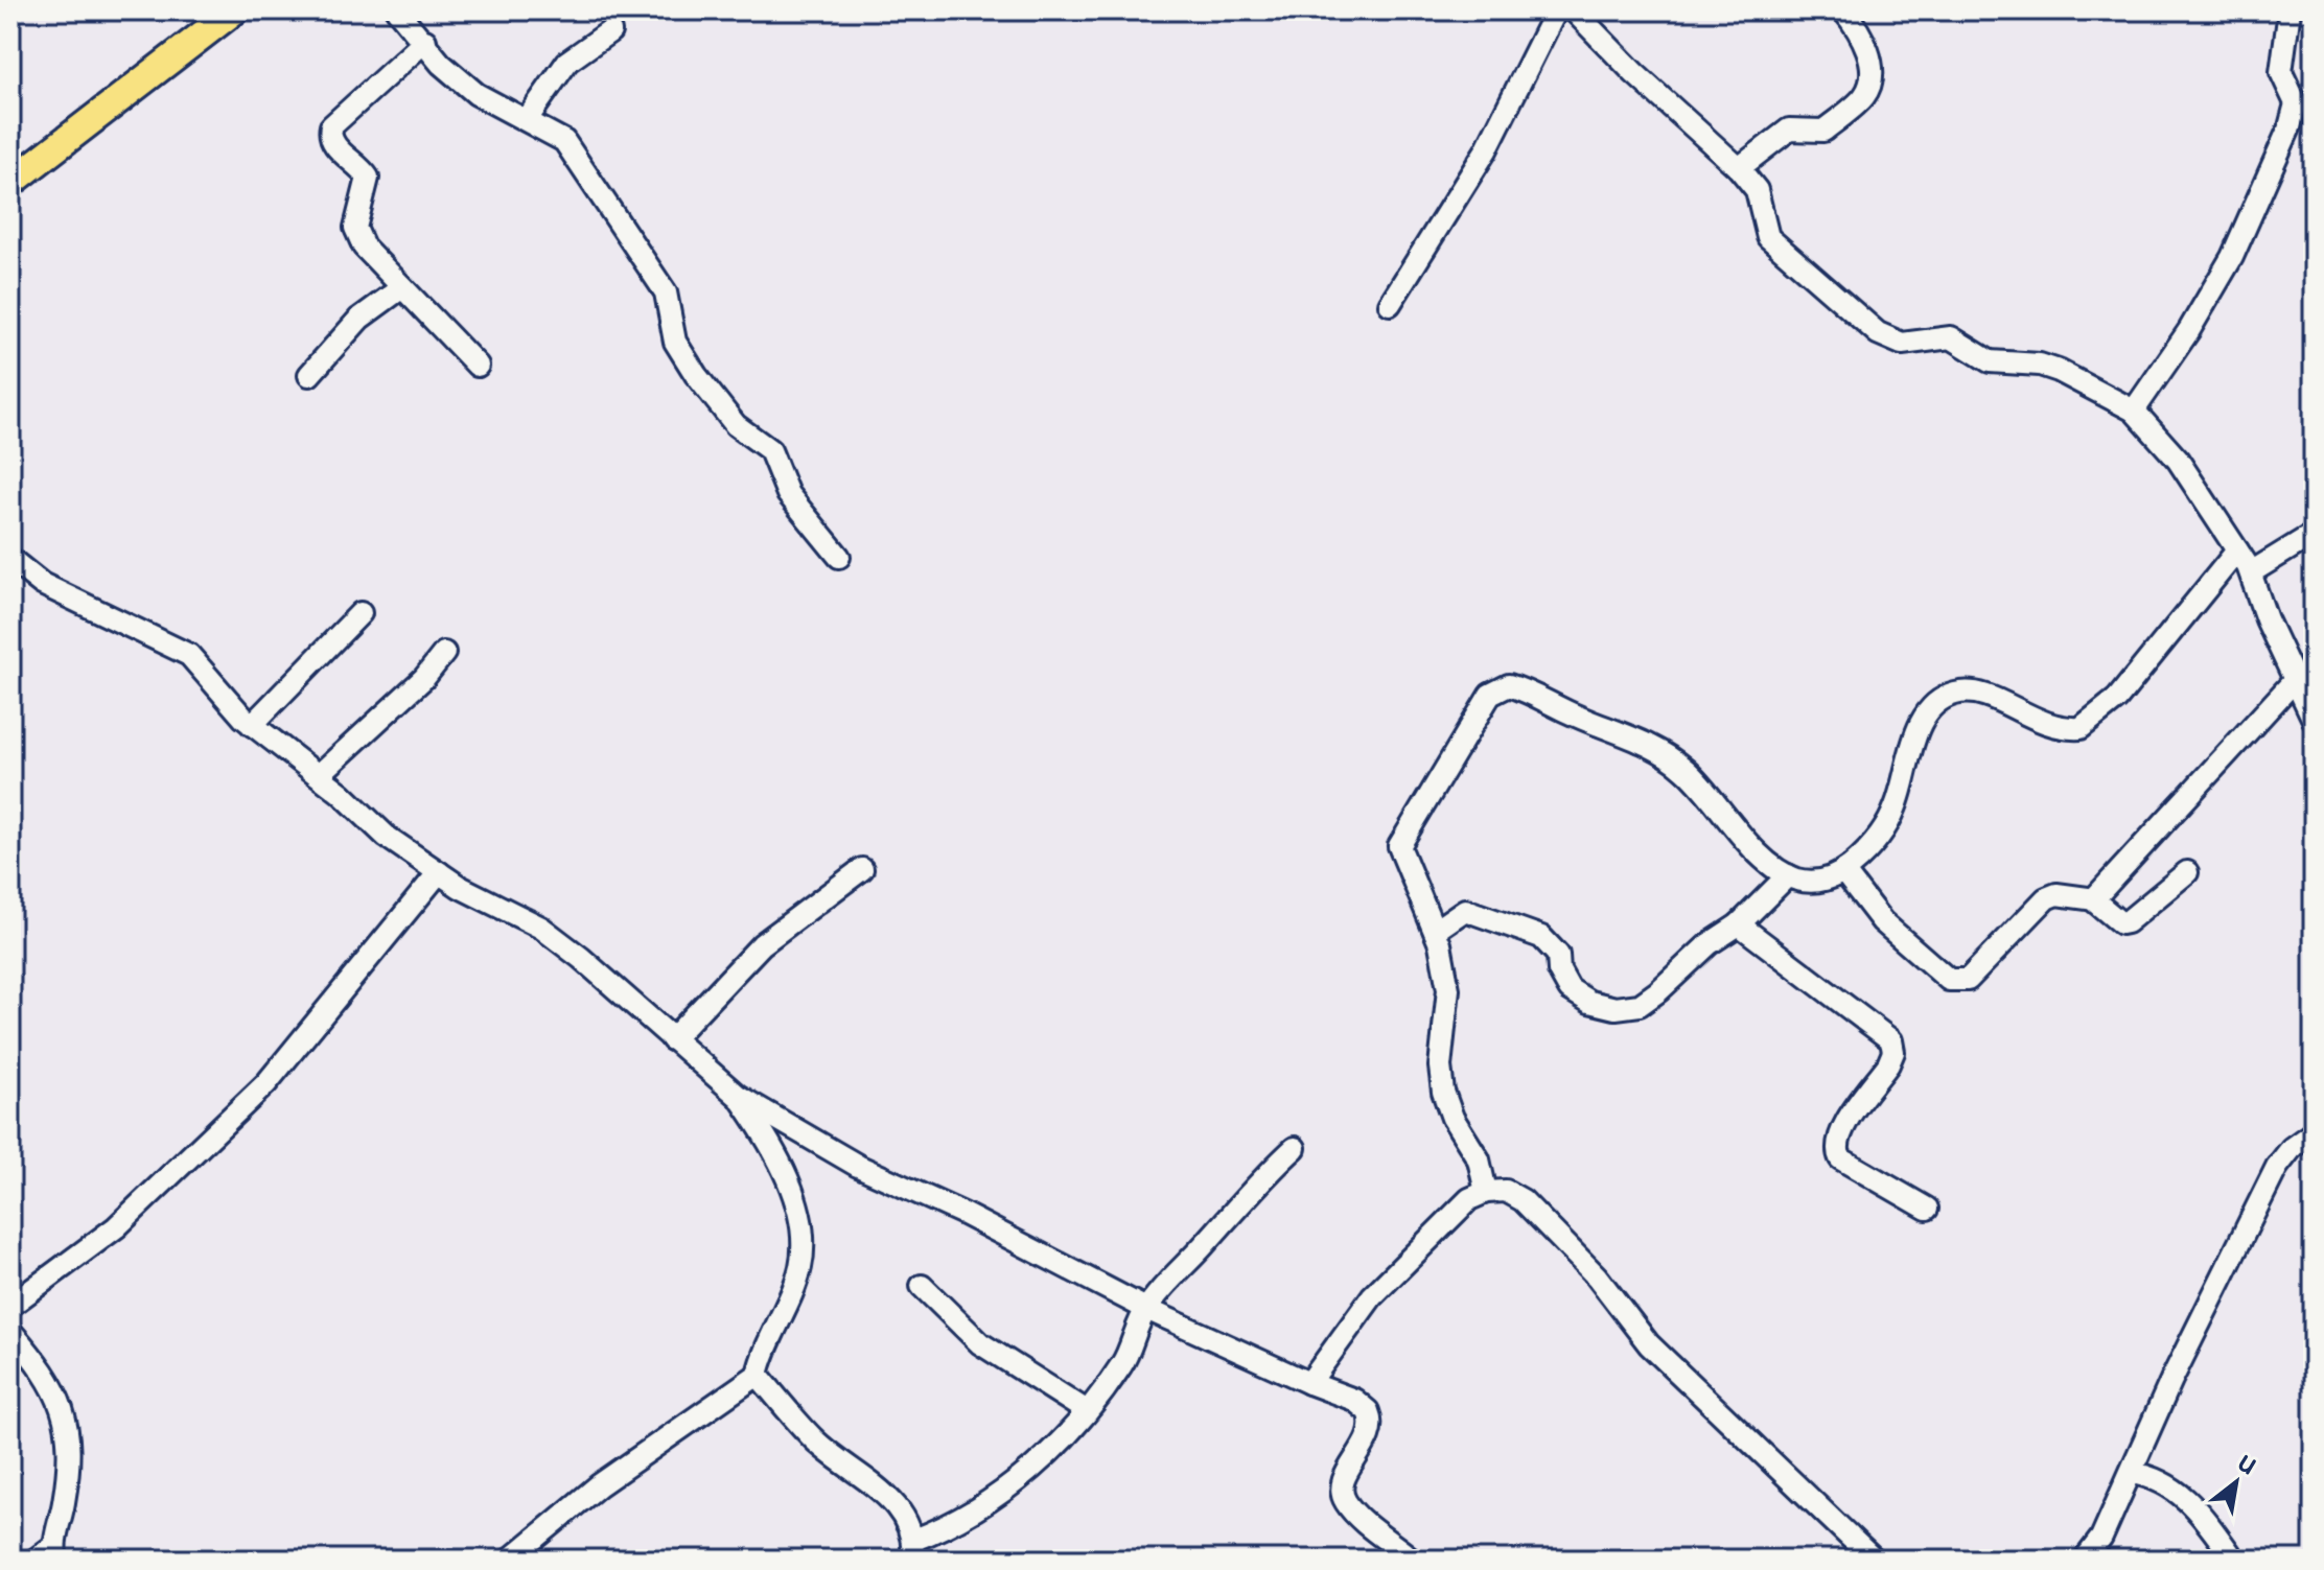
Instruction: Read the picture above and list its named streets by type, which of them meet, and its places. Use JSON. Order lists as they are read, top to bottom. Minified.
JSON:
{"north":"top right"}
